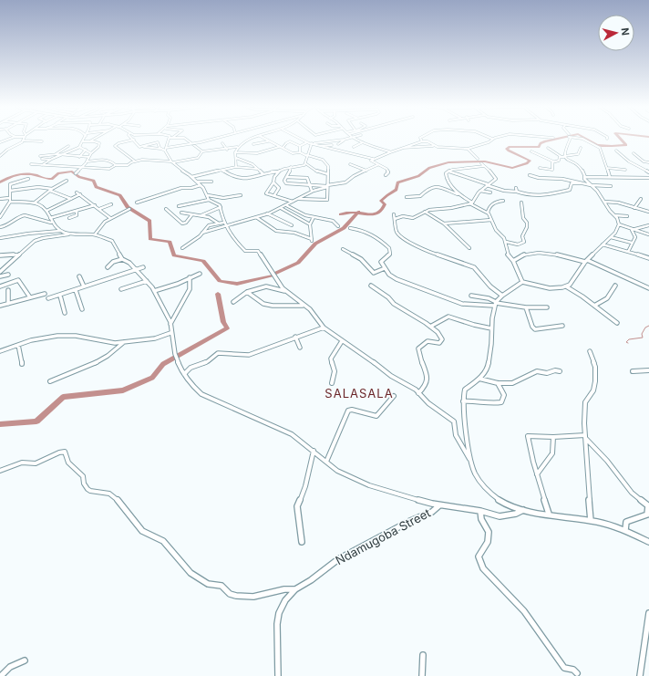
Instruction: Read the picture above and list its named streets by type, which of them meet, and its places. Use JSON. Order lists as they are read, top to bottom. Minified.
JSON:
{"streets":{"street":["Ndamugoba Street"]},"districts":["SALASALA"],"north":"right"}
